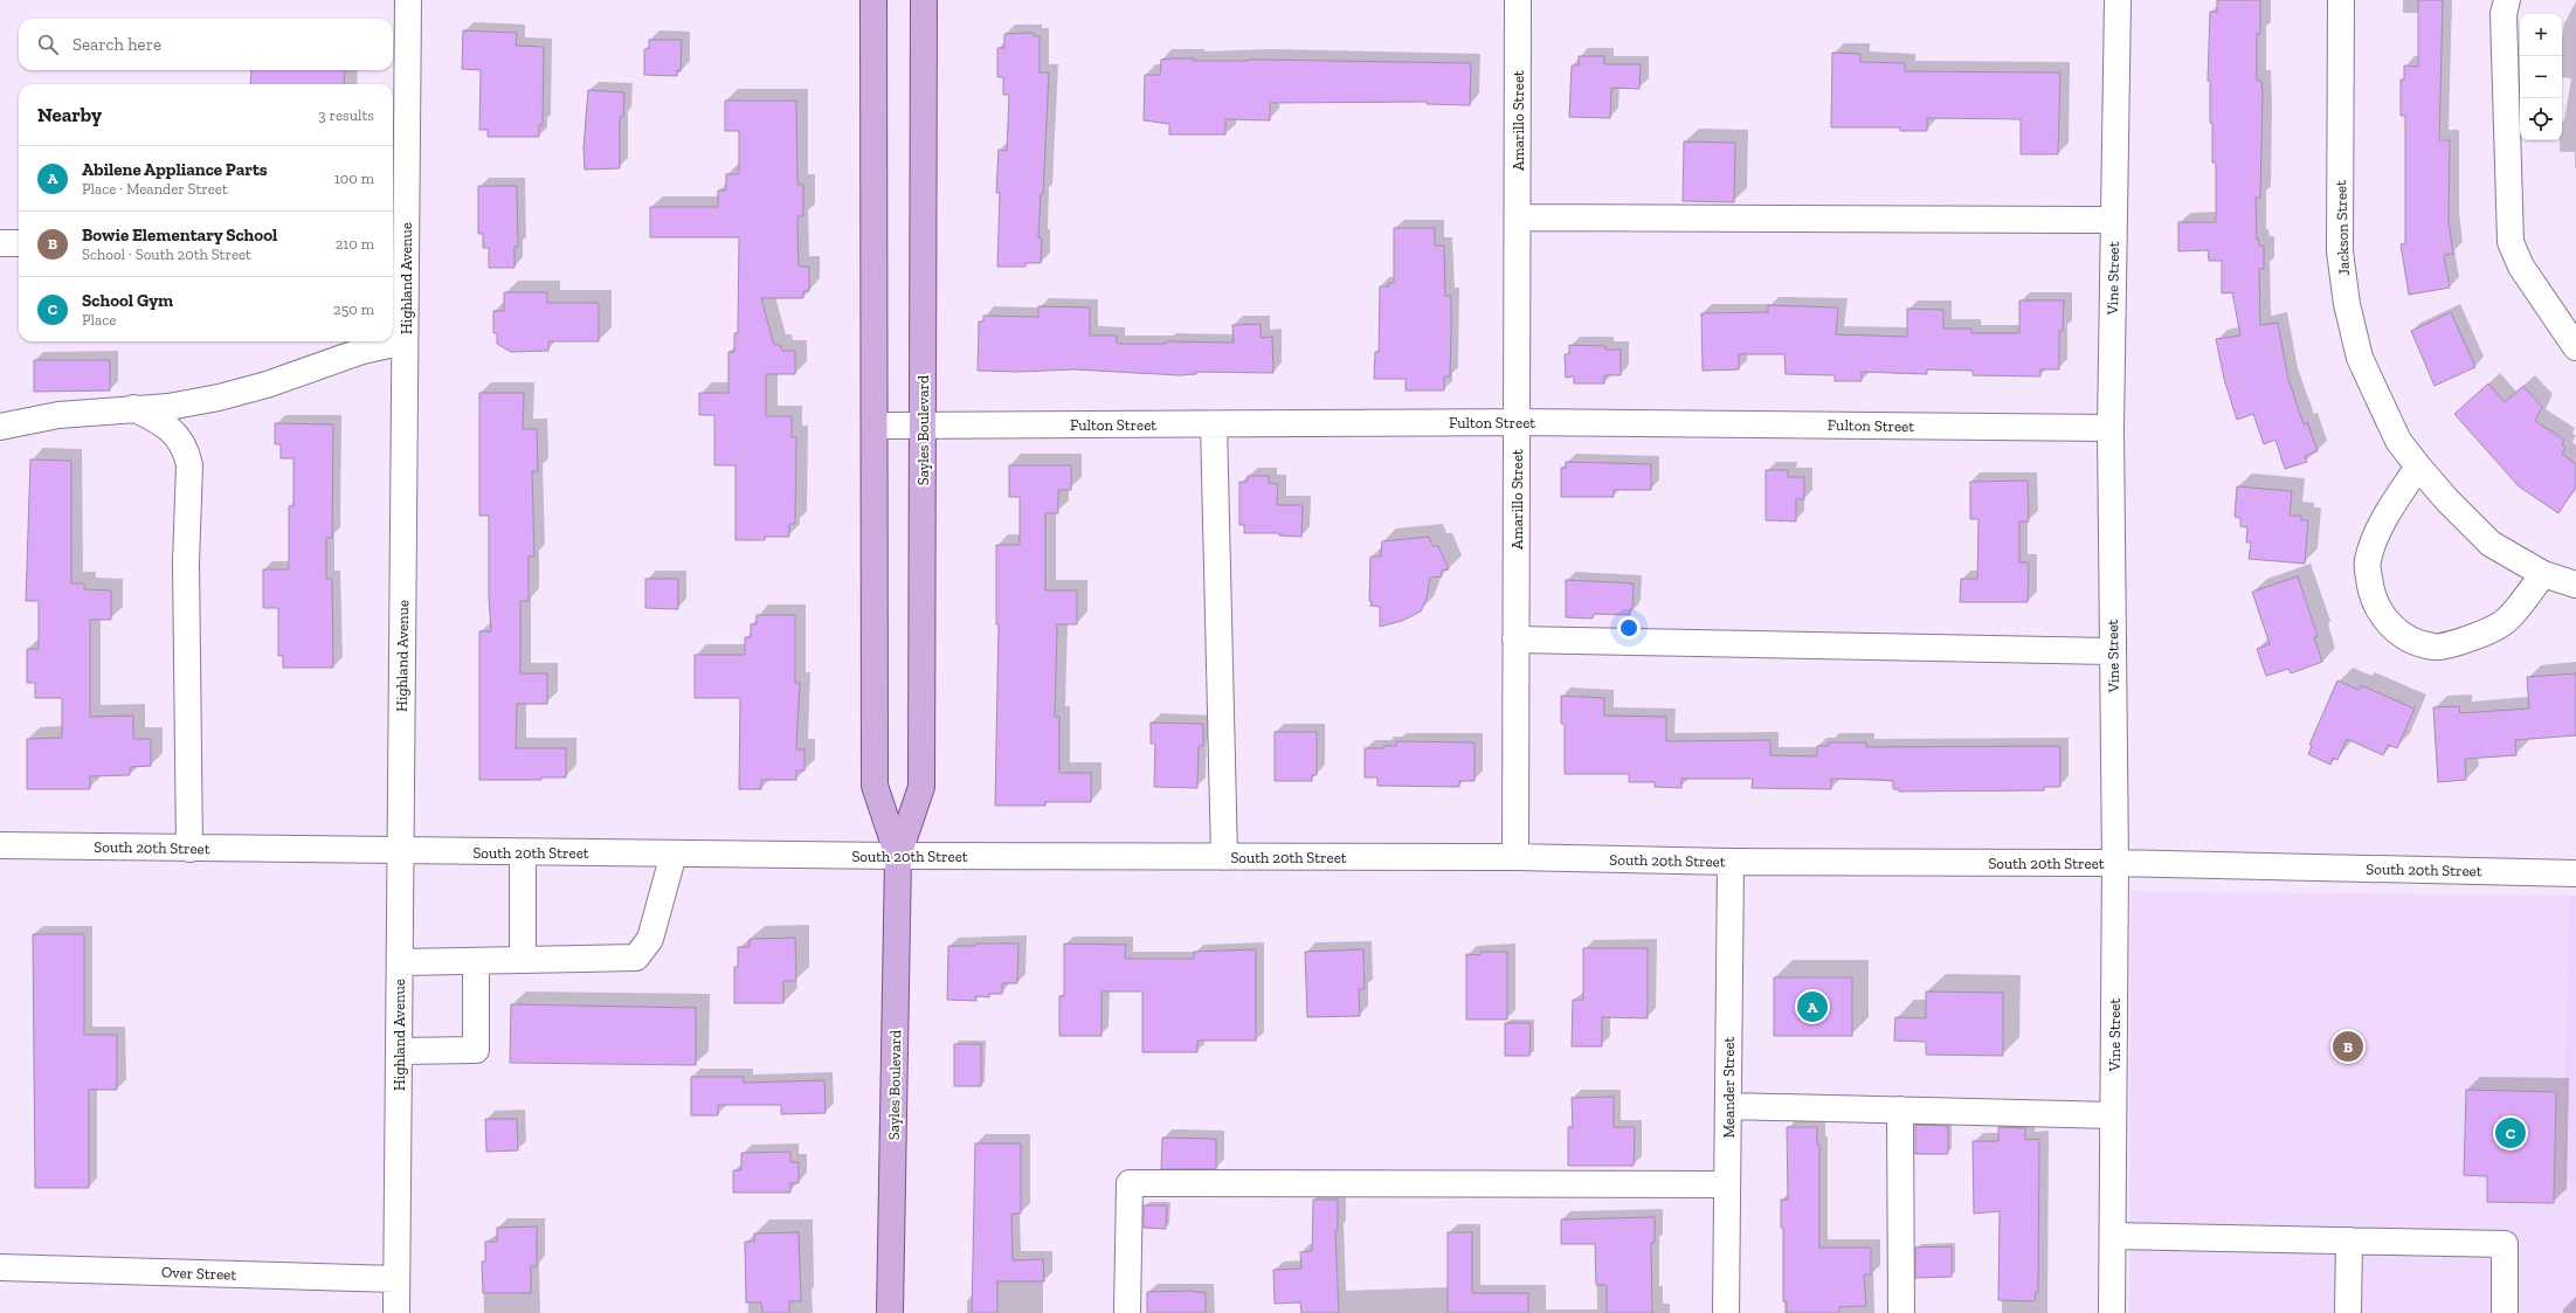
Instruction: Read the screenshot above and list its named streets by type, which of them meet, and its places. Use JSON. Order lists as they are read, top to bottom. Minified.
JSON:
{"streets":{"main road":["Sayles Boulevard"],"street":["Amarillo Street","Jackson Street","Highland Avenue","Vine Street","Fulton Street","South 20th Street","Meander Street","Over Street"]},"crossings":[["Amarillo Street","Fulton Street"],["Amarillo Street","South 20th Street"],["Highland Avenue","South 20th Street"],["Highland Avenue","Over Street"],["Vine Street","Fulton Street"],["Vine Street","South 20th Street"],["Fulton Street","Sayles Boulevard"],["Sayles Boulevard","South 20th Street"],["South 20th Street","Meander Street"]],"page":{"map_buttons":["+","−"],"search":"Search here","heading":["Nearby","3 results"],"list":[{"mark":"A","name":"Abilene Appliance Parts","note":"Place · Meander Street","value":"100 m"},{"mark":"B","name":"Bowie Elementary School","note":"School · South 20th Street","value":"210 m"},{"mark":"C","name":"School Gym","note":"Place","value":"250 m"}],"pins":["A","B","C"]}}
